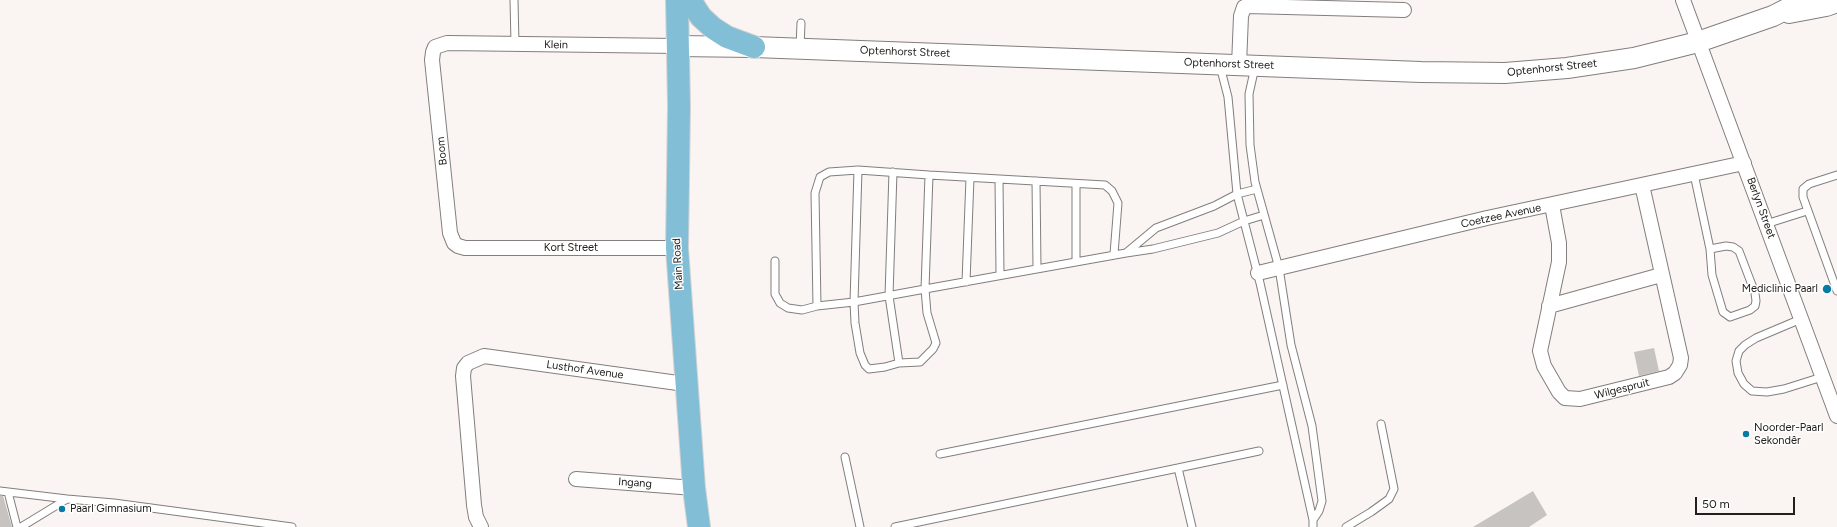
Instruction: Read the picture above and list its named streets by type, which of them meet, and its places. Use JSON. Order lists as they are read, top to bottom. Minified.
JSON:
{"streets":{"main road":["Optenhorst Street","Main Road"],"street":["Klein","Boom","Berlyn Street","Coetzee Avenue","Kort Street","Lusthof Avenue","Wilgespruit","Ingang"]},"crossings":[["Klein","Optenhorst Street"],["Klein","Boom"],["Klein","Main Road"],["Optenhorst Street","Berlyn Street"],["Optenhorst Street","Main Road"],["Boom","Kort Street"],["Berlyn Street","Coetzee Avenue"],["Coetzee Avenue","Wilgespruit"],["Kort Street","Main Road"],["Main Road","Lusthof Avenue"],["Main Road","Ingang"]],"places":["Mediclinic Paarl","Noorder-Paarl Sekondêr","Paarl Gimnasium"],"scale_bar":"50 m"}
